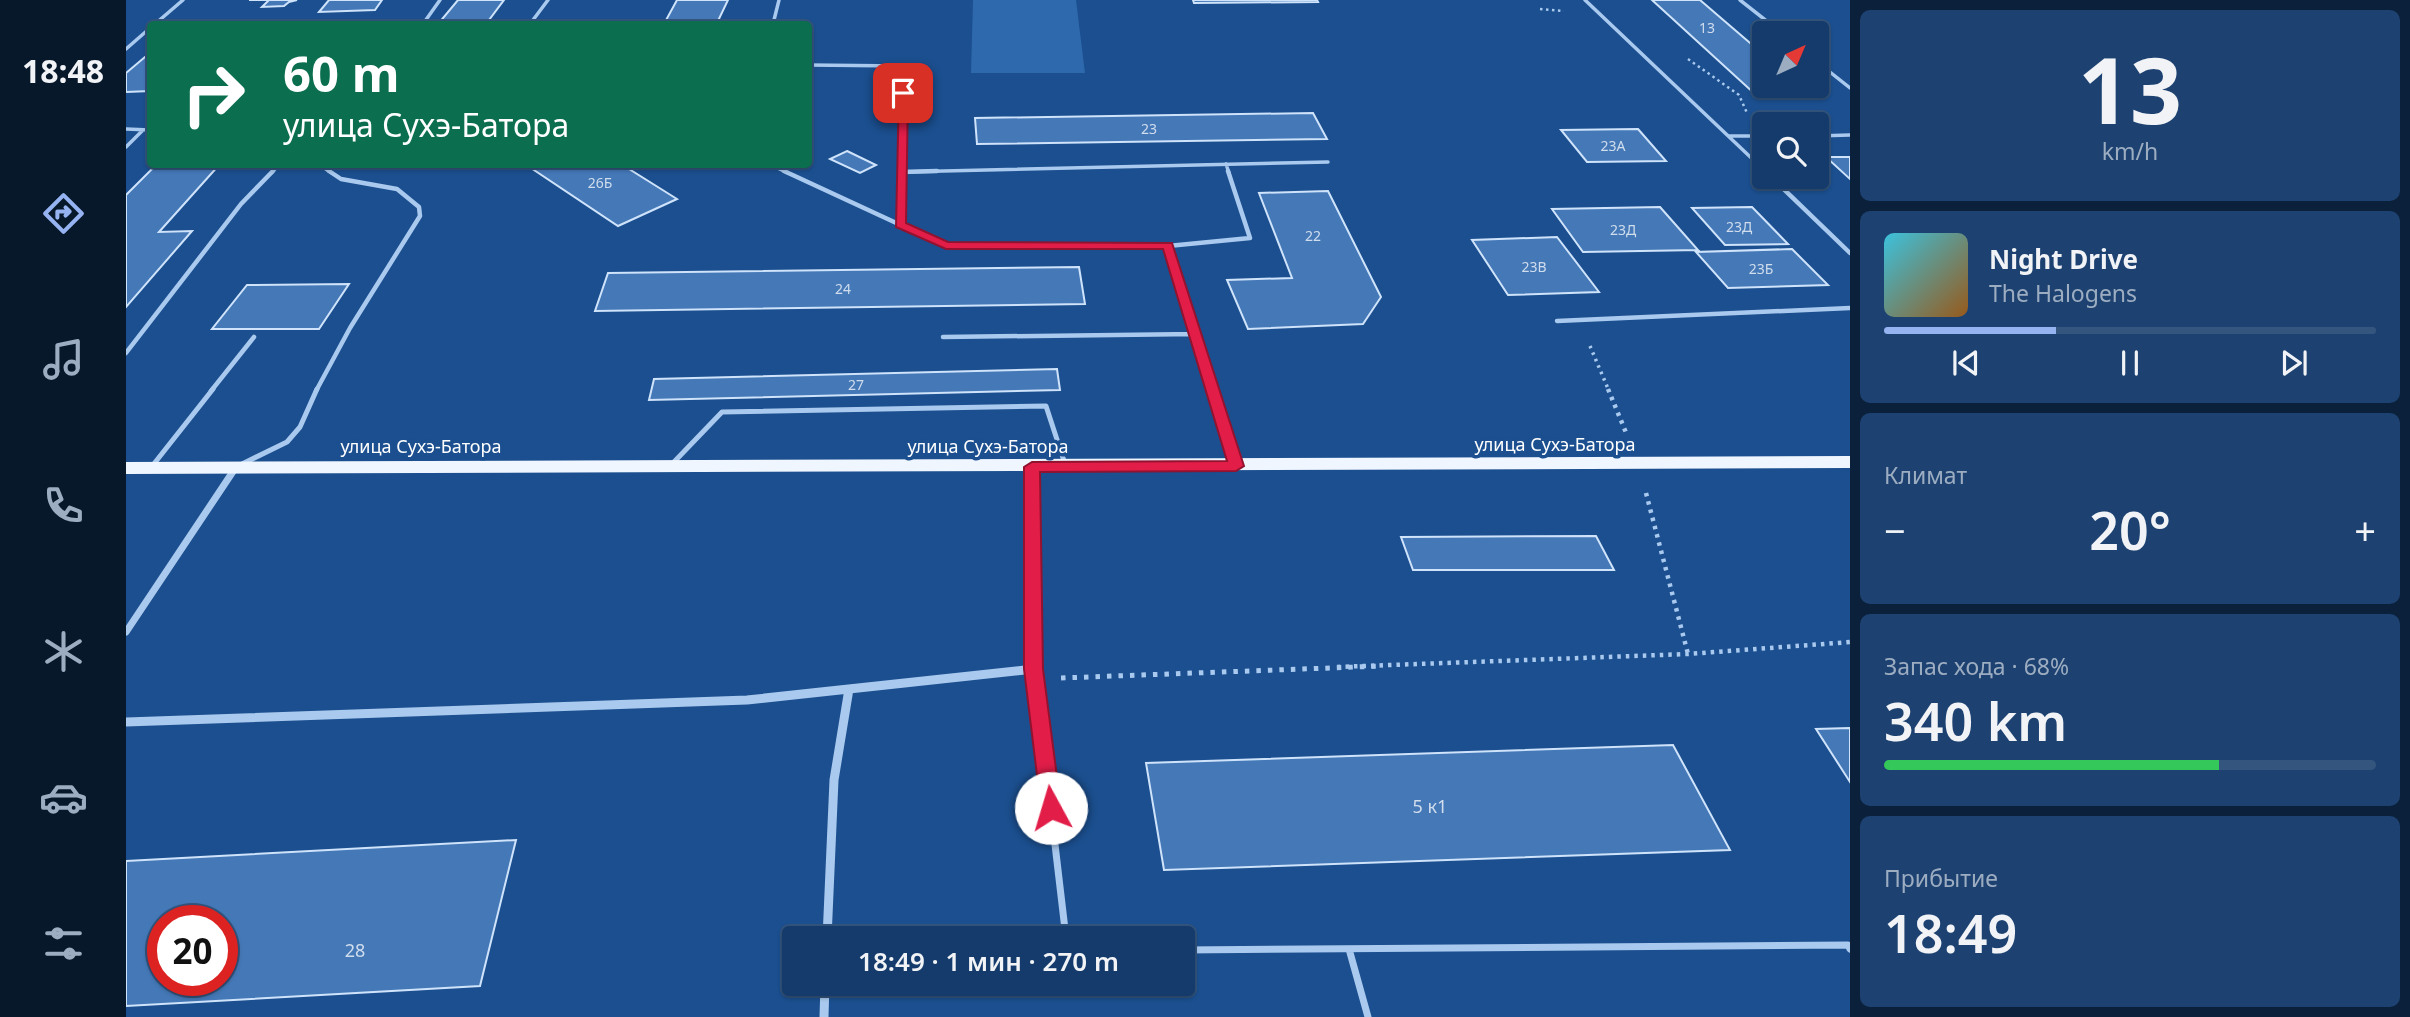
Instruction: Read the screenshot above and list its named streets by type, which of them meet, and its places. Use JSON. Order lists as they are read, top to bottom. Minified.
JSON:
{"streets":{"main road":["улица Сухэ-Батора"]},"house_numbers":["13","23","23А","26Б","23Д","23Д","22","23В","23Б","24","27","5 к1","28"],"north":"top right","page":{"tabs":"18:48","tile":[["13","km/h"],"Климат",["Запас хода · 68%","340 km"],["Прибытие","18:49"]],"turn":["60 m","улица Сухэ-Батора"],"song":["Night Drive","The Halogens"],"heat":["−","20°","+"],"limit":"20","trip":"18:49 · 1 мин · 270 m"}}
